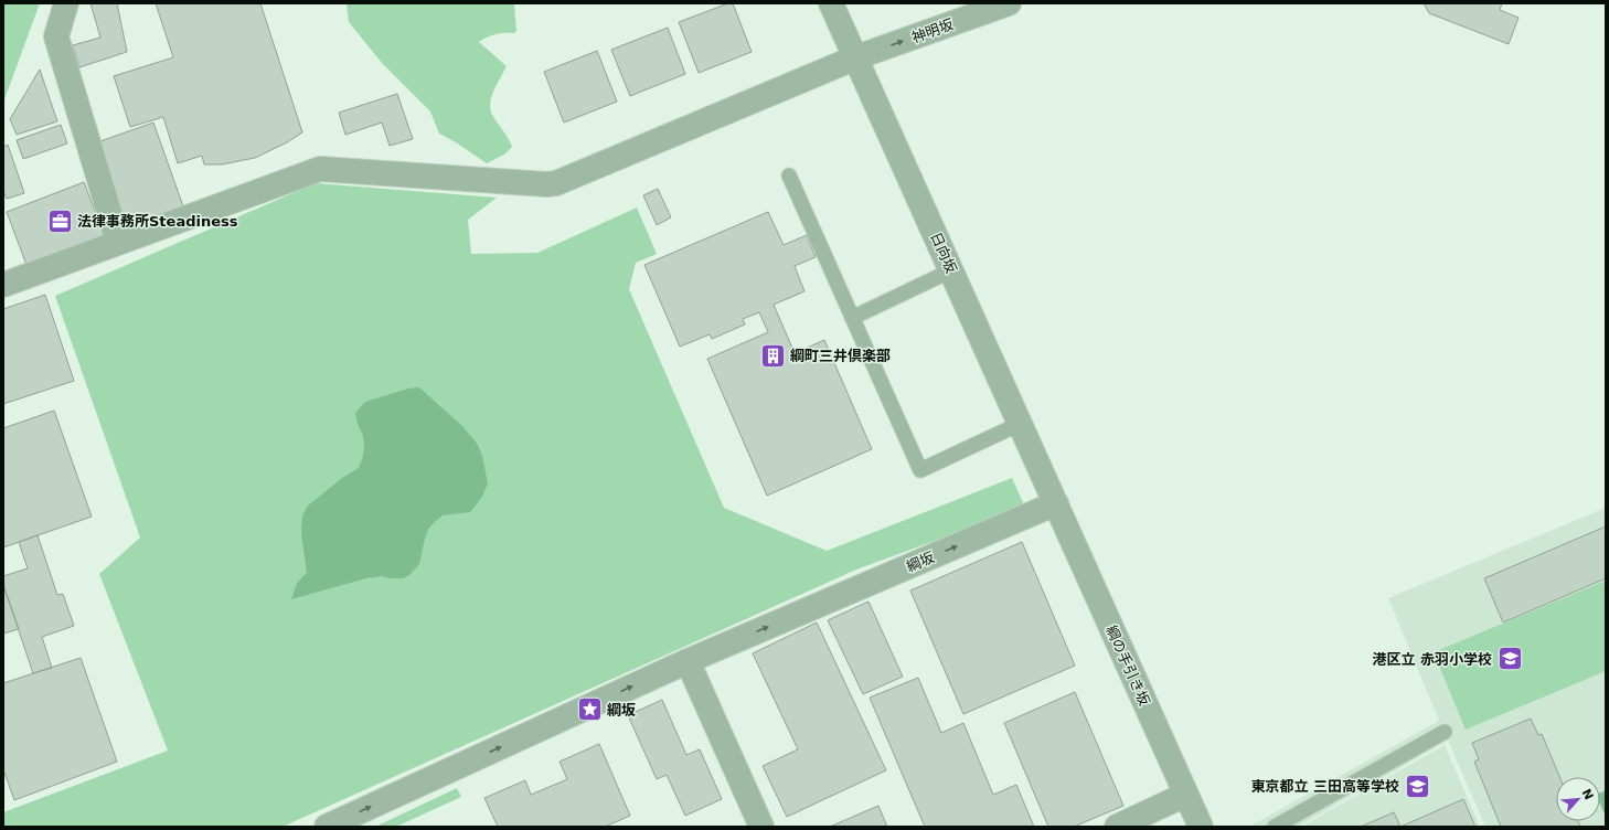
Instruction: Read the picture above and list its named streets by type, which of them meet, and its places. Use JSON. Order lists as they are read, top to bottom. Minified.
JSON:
{"streets":{"street":["神明坂","日向坂","綱坂","綱の手引き坂"]},"crossings":[["神明坂","日向坂"],["日向坂","綱坂"],["日向坂","綱の手引き坂"],["綱坂","綱の手引き坂"]],"one_way":["綱坂"],"places":{"office":["法律事務所Steadiness"],"building":["綱町三井倶楽部"],"school or university":["港区立 赤羽小学校","東京都立 三田高等学校"],"place":["綱坂"]},"north":"top right"}
